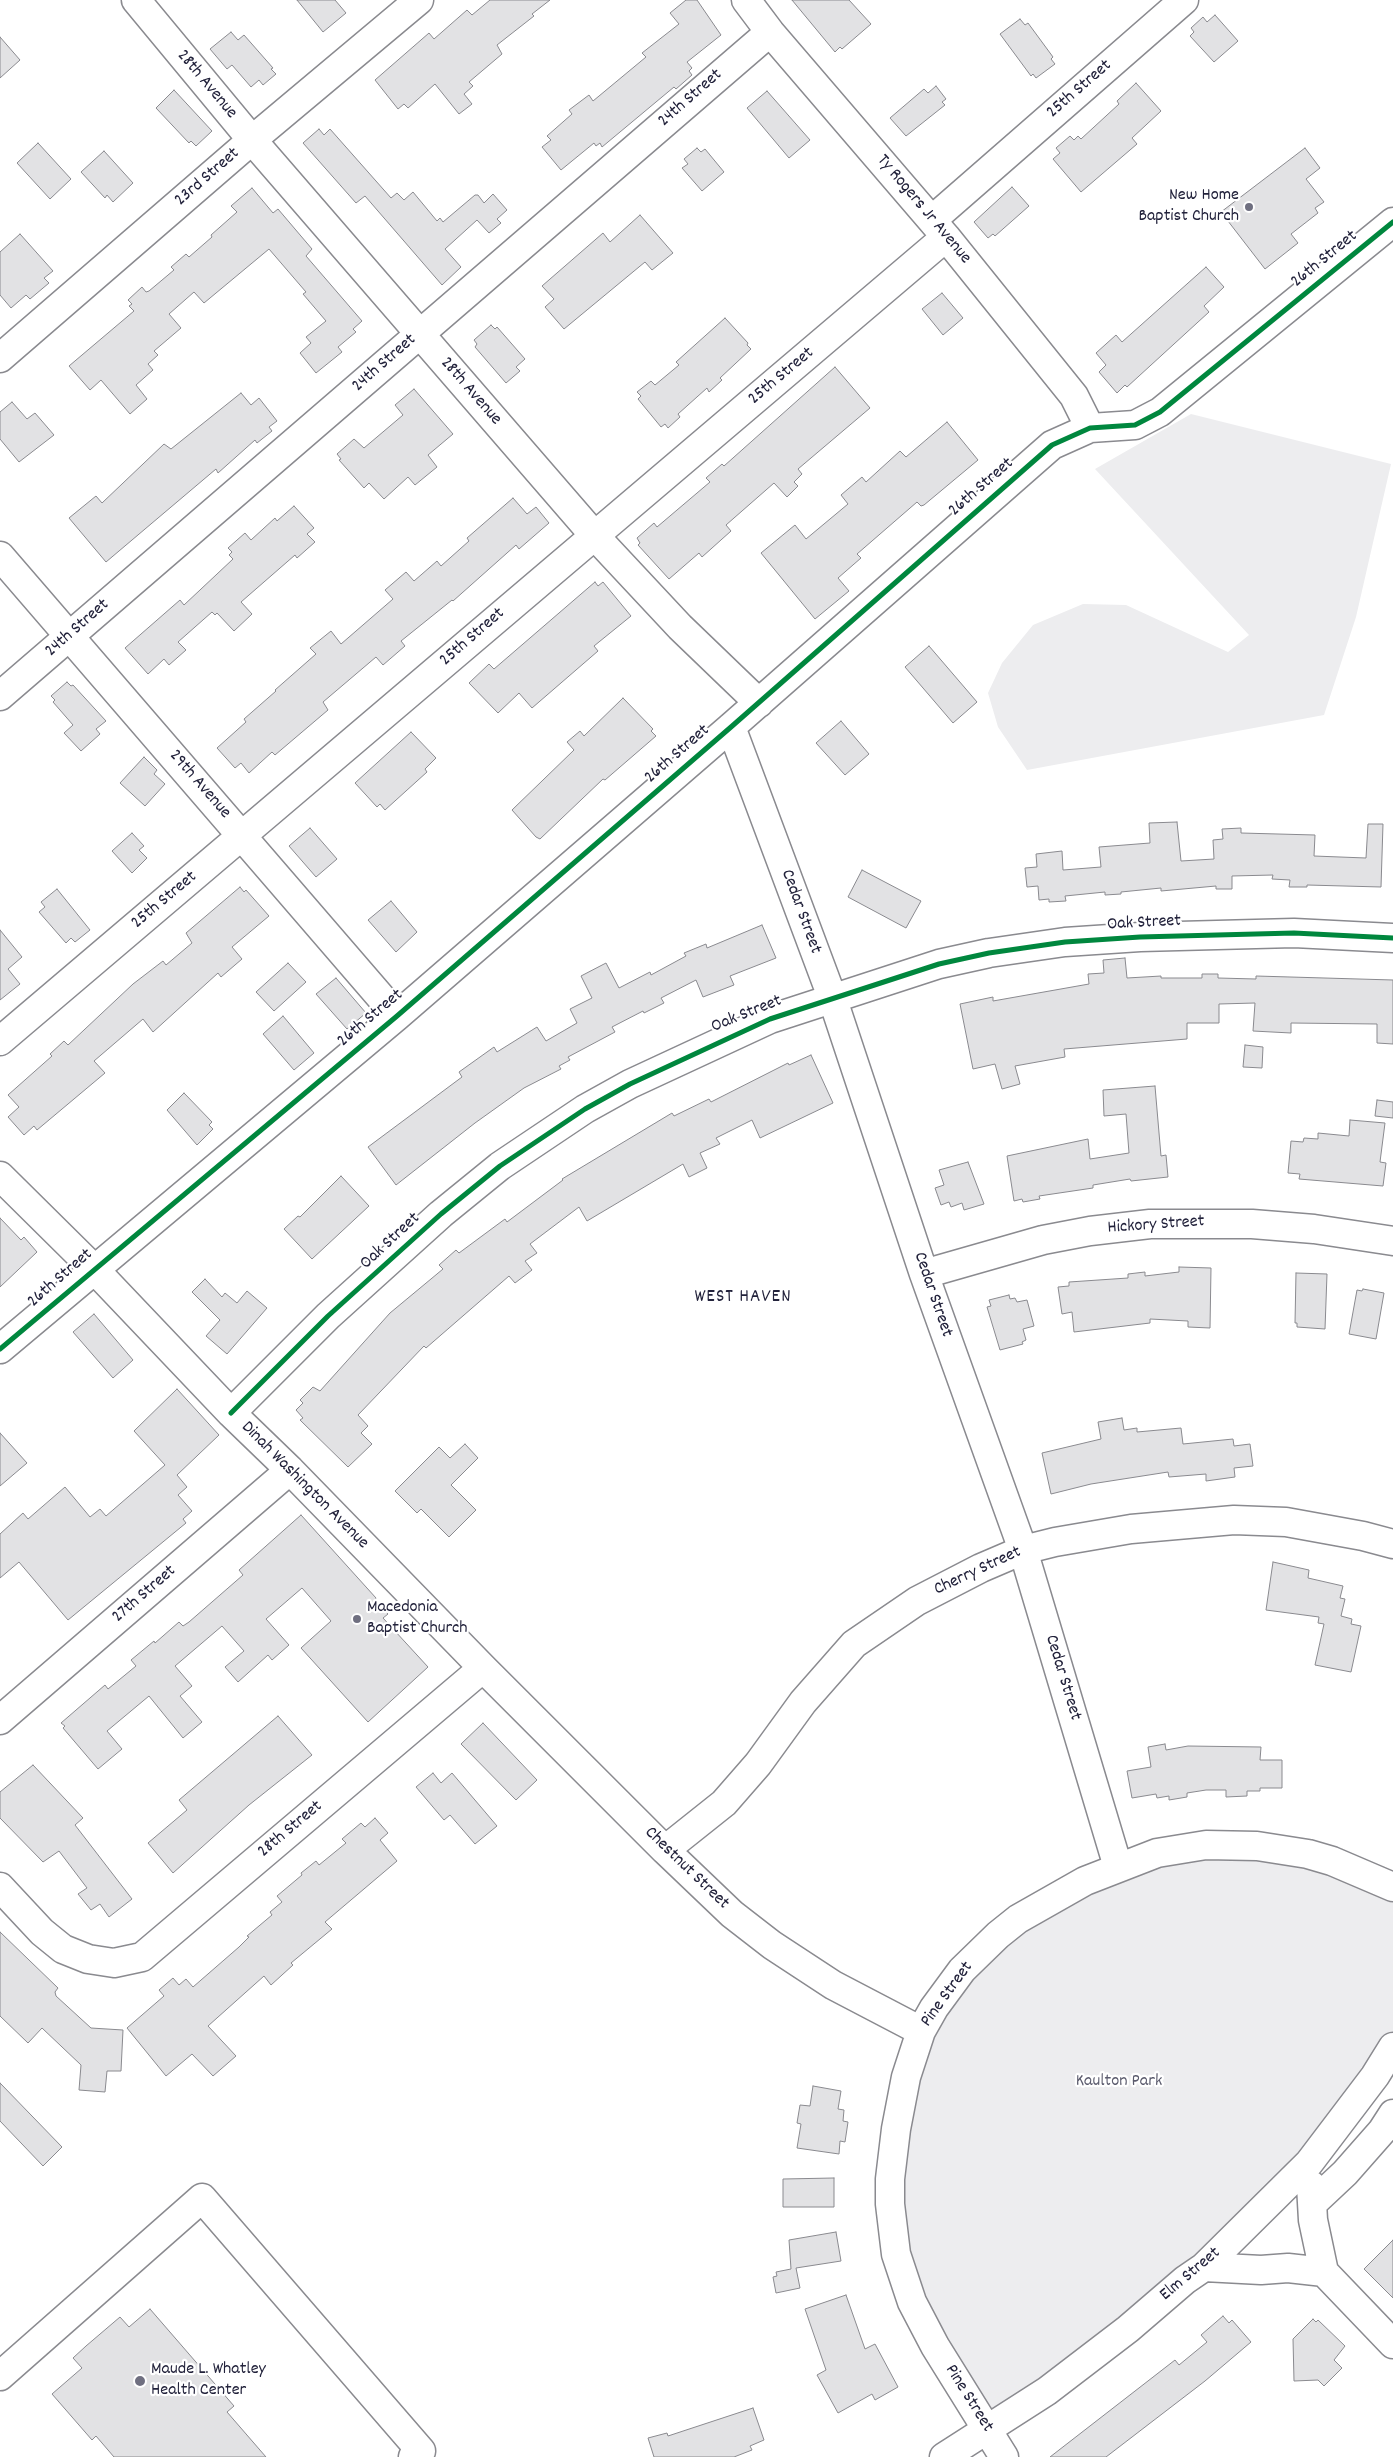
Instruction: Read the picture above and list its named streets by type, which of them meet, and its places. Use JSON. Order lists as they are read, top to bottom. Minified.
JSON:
{"streets":{"street":["28th Avenue","25th Street","24th Street","23rd Street","Ty Rogers Jr Avenue","26th Street","29th Avenue","Cedar Street","Oak Street","Hickory Street","Dinah Washington Avenue","Cherry Street","27th Street","28th Street","Chestnut Street","Pine Street","Elm Street"]},"crossings":[["28th Avenue","25th Street"],["28th Avenue","24th Street"],["28th Avenue","23rd Street"],["28th Avenue","26th Street"],["25th Street","Ty Rogers Jr Avenue"],["25th Street","29th Avenue"],["24th Street","Ty Rogers Jr Avenue"],["24th Street","29th Avenue"],["Ty Rogers Jr Avenue","26th Street"],["26th Street","29th Avenue"],["26th Street","Cedar Street"],["26th Street","Dinah Washington Avenue"],["Cedar Street","Oak Street"],["Cedar Street","Hickory Street"],["Cedar Street","Cherry Street"],["Cedar Street","Pine Street"],["Oak Street","Dinah Washington Avenue"],["Dinah Washington Avenue","27th Street"],["Dinah Washington Avenue","28th Street"],["Dinah Washington Avenue","Chestnut Street"],["Cherry Street","Chestnut Street"],["28th Street","Chestnut Street"],["Chestnut Street","Pine Street"],["Pine Street","Elm Street"]],"districts":["WEST HAVEN"],"parks":["Kaulton Park"],"places":["New Home Baptist Church","Macedonia Baptist Church","Maude L. Whatley Health Center"]}
